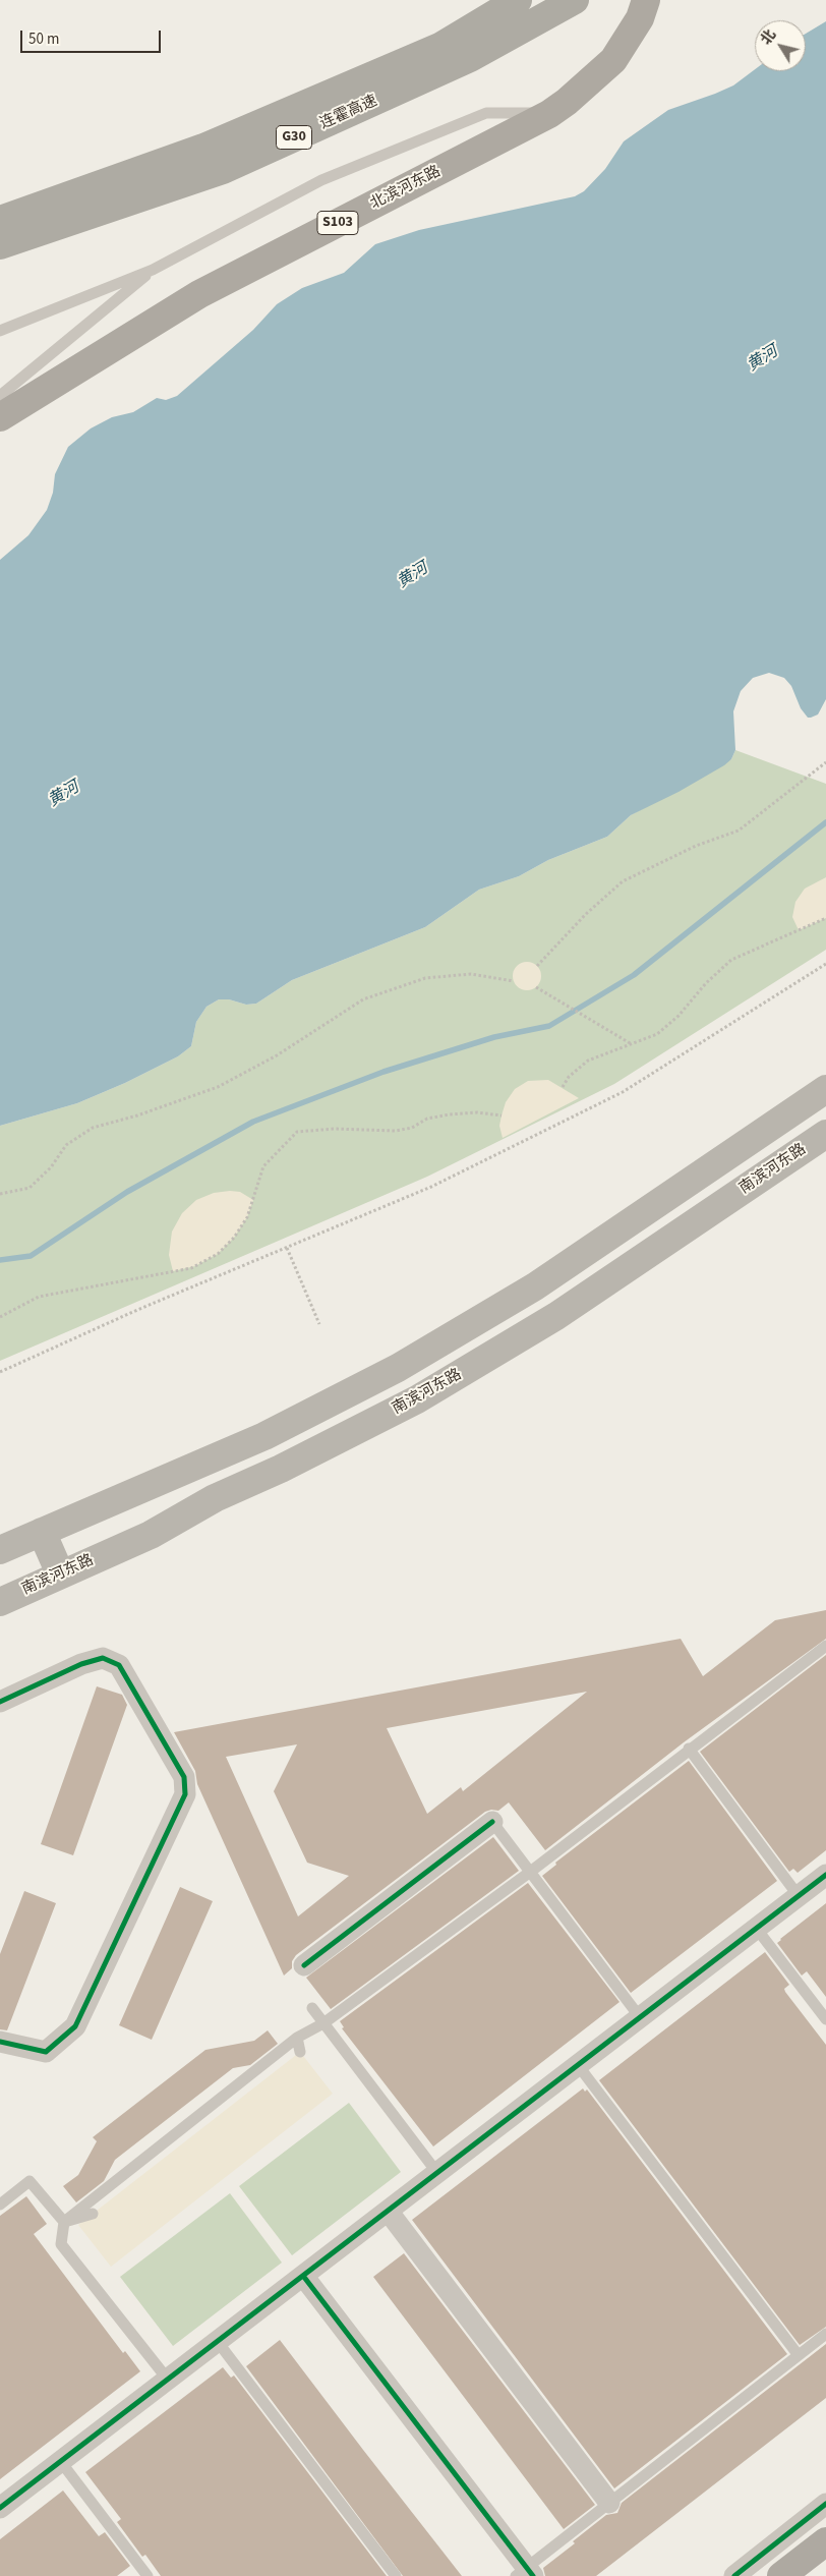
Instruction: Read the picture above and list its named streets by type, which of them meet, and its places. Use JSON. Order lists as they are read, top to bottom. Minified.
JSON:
{"streets":{"highway":["连霍高速","G30"],"main road":["北滨河东路","S103","南滨河东路"]},"water":["黄河"],"scale_bar":"50 m","north":"top left"}
